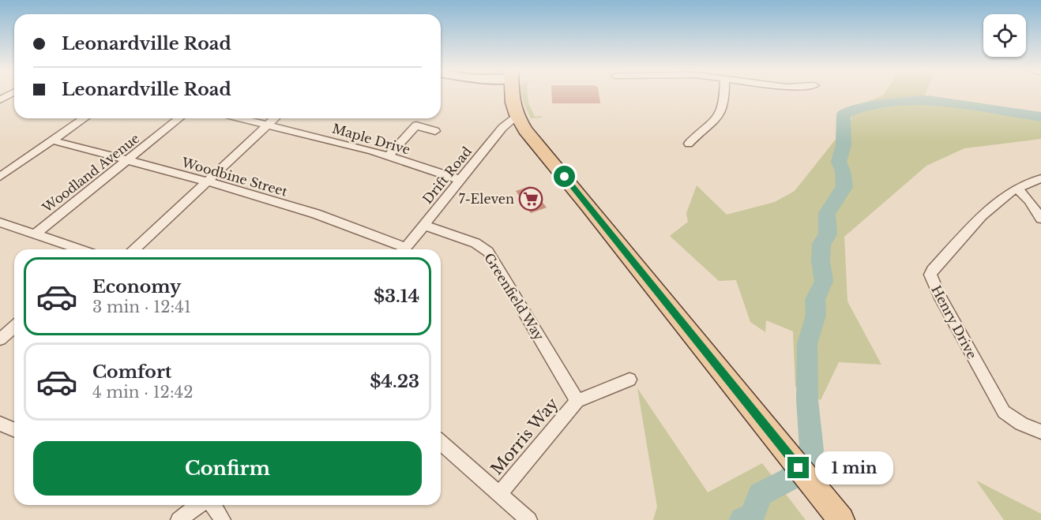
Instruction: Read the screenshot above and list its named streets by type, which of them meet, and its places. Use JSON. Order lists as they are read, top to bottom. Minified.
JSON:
{"streets":{"street":["Maple Drive","Woodland Avenue","Drift Road","Woodbine Street","Greenfield Way","Henry Drive","Morris Way"]},"crossings":[["Maple Drive","Drift Road"],["Woodland Avenue","Woodbine Street"],["Drift Road","Greenfield Way"],["Greenfield Way","Morris Way"]],"places":{"supermarket":["7-Eleven"]},"page":{"banner":["Leonardville Road","Leonardville Road"],"list":[{"name":"Economy","note":"3 min · 12:41","value":"$3.14"},{"name":"Comfort","note":"4 min · 12:42","value":"$4.23"}],"buttons":"Confirm","bubble":"1 min"}}
